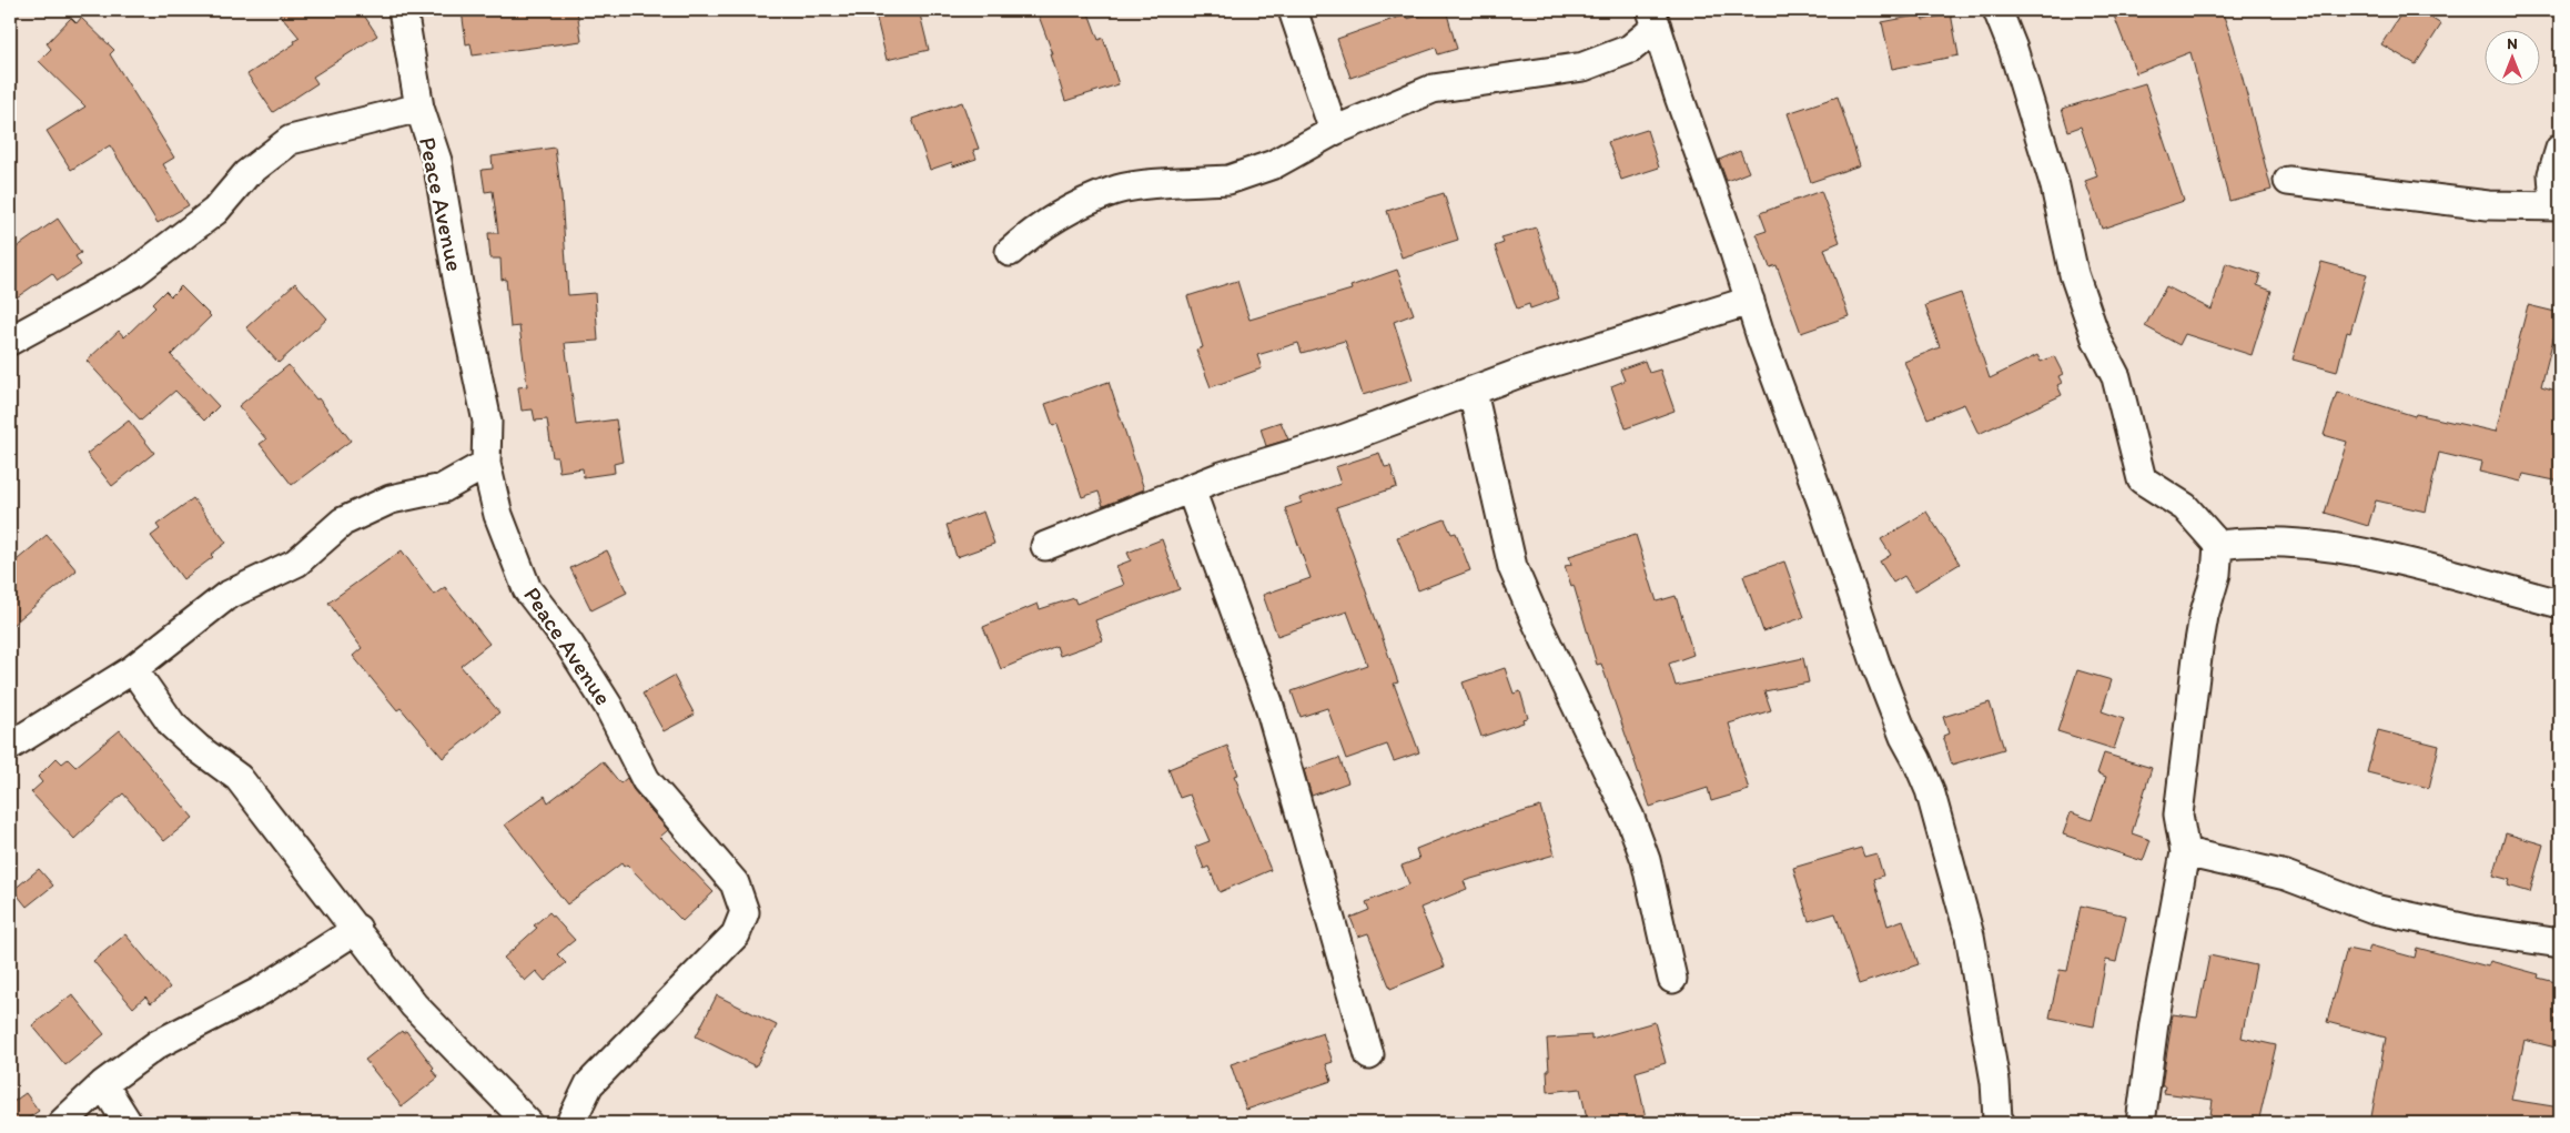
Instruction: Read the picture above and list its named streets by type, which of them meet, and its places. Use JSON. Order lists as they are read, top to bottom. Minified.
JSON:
{"streets":{"street":["Peace Avenue"]},"north":"top"}
